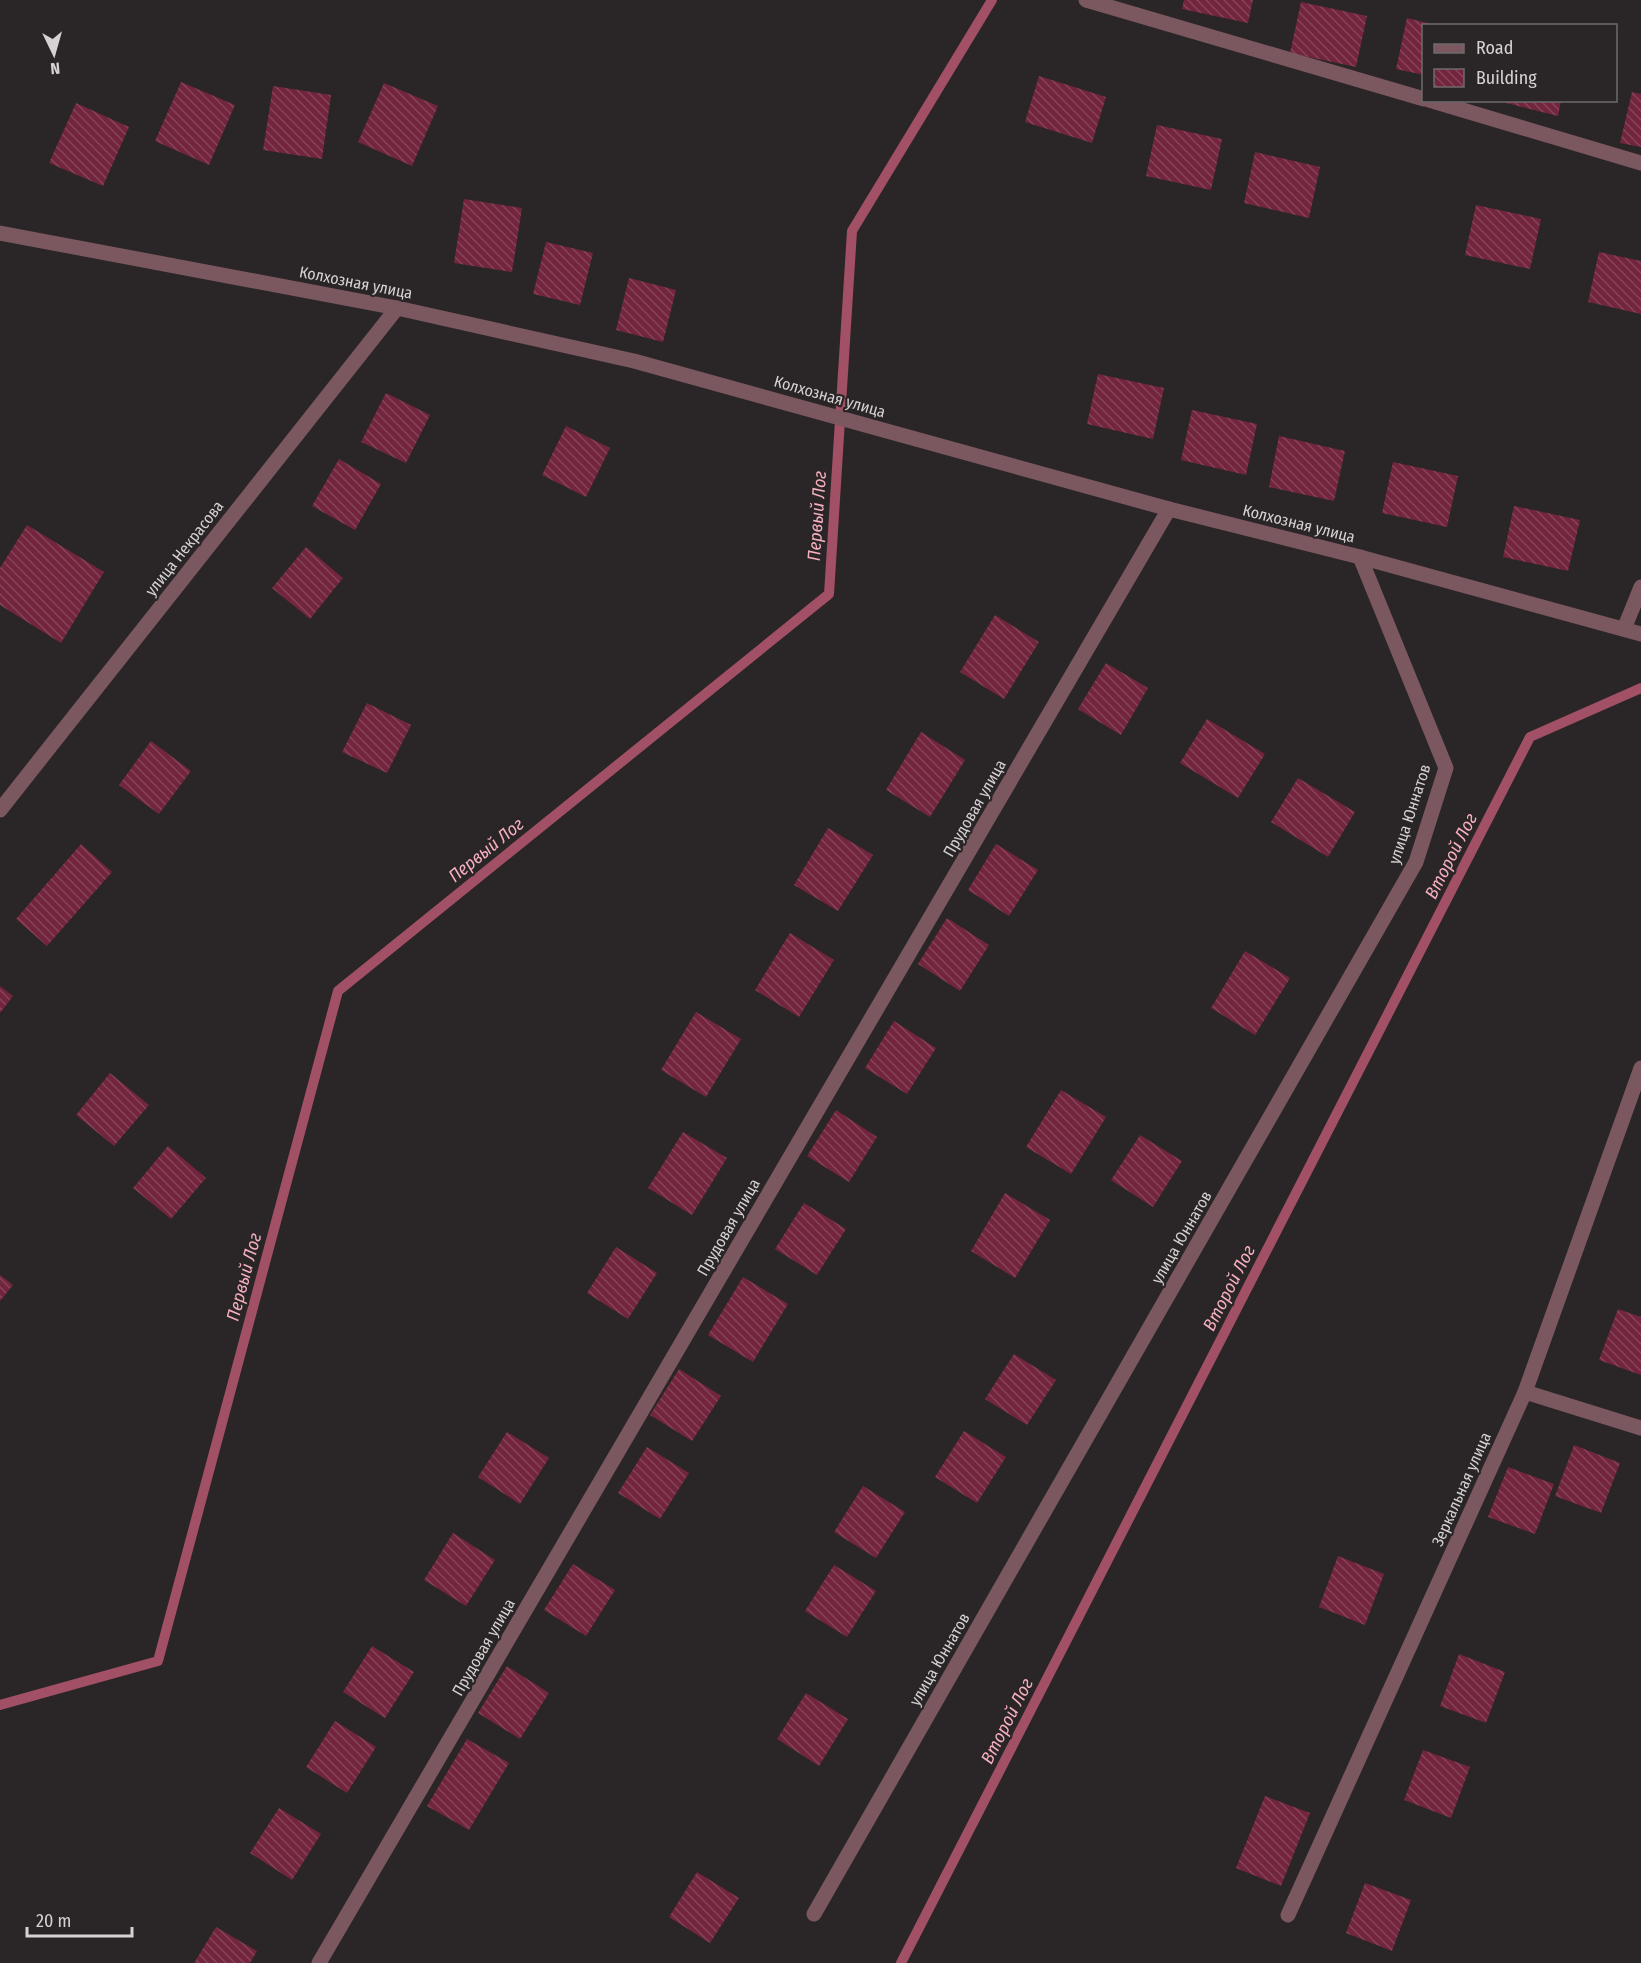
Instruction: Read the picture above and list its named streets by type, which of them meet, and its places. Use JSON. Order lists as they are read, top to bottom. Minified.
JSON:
{"streets":{"street":["Колхозная улица","улица Некрасова","Прудовая улица","улица Юннатов","Зеркальная улица"]},"crossings":[["Колхозная улица","улица Некрасова"],["Колхозная улица","Прудовая улица"],["Колхозная улица","улица Юннатов"]],"water":["Первый Лог","Второй Лог"],"legend":["Road","Building"],"scale_bar":"20 m","north":"bottom"}
